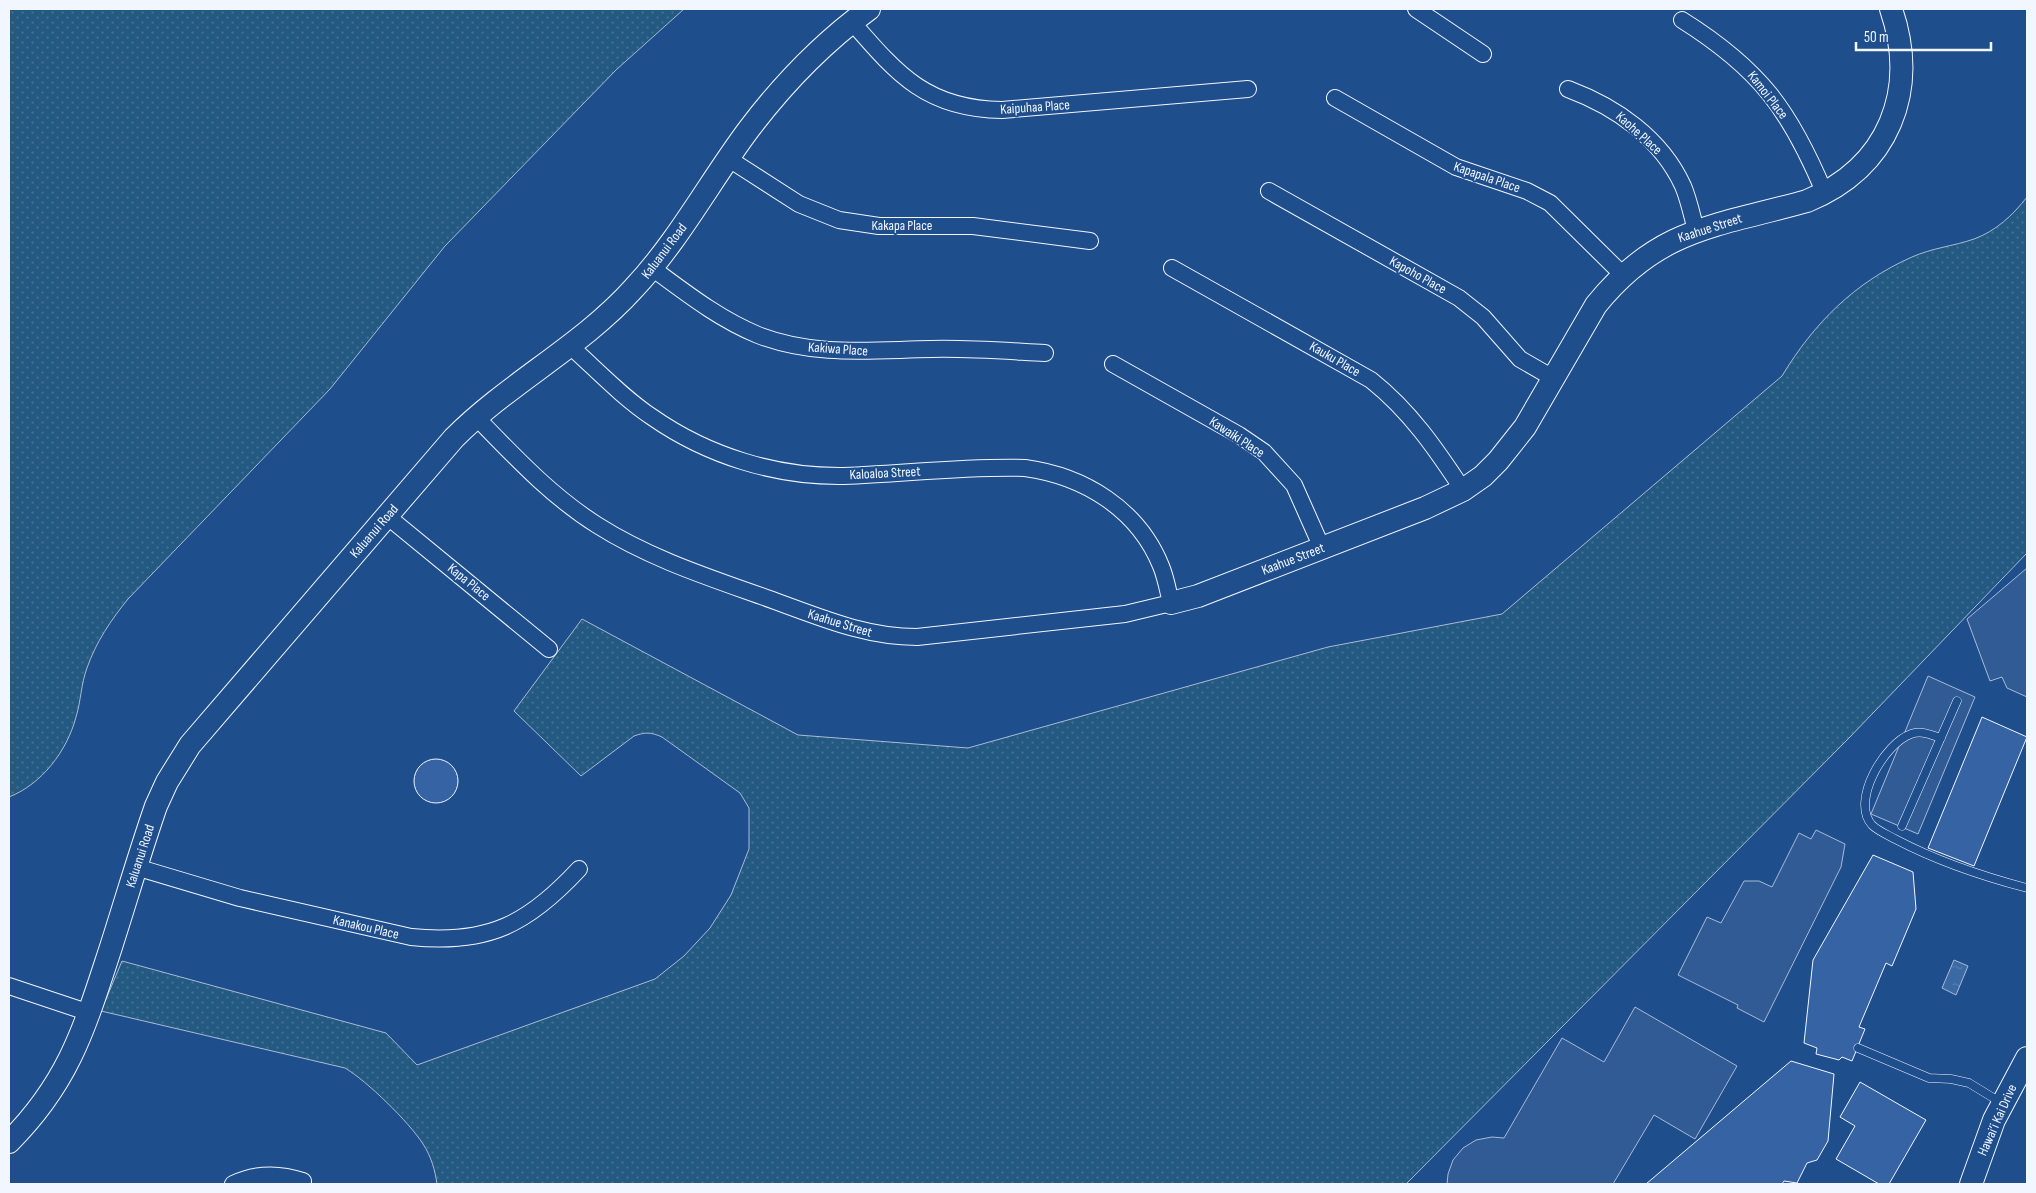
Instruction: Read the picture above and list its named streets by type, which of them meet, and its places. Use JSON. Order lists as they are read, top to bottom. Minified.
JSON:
{"streets":{"street":["Kamoi Place","Kaipuhaa Place","Kaohe Place","Kapapala Place","Kakapa Place","Kaahue Street","Kaluanui Road","Kapoho Place","Kakiwa Place","Kauku Place","Kawaiki Place","Kaloaloa Street","Kapa Place","Kanakou Place","Hawai’i Kai Drive"]},"crossings":[["Kamoi Place","Kaahue Street"],["Kaipuhaa Place","Kaluanui Road"],["Kaohe Place","Kaahue Street"],["Kapapala Place","Kaahue Street"],["Kakapa Place","Kaluanui Road"],["Kaahue Street","Kaluanui Road"],["Kaahue Street","Kapoho Place"],["Kaahue Street","Kauku Place"],["Kaahue Street","Kawaiki Place"],["Kaahue Street","Kaloaloa Street"],["Kaluanui Road","Kakiwa Place"],["Kaluanui Road","Kaloaloa Street"],["Kaluanui Road","Kapa Place"],["Kaluanui Road","Kanakou Place"]],"scale_bar":"50 m"}
